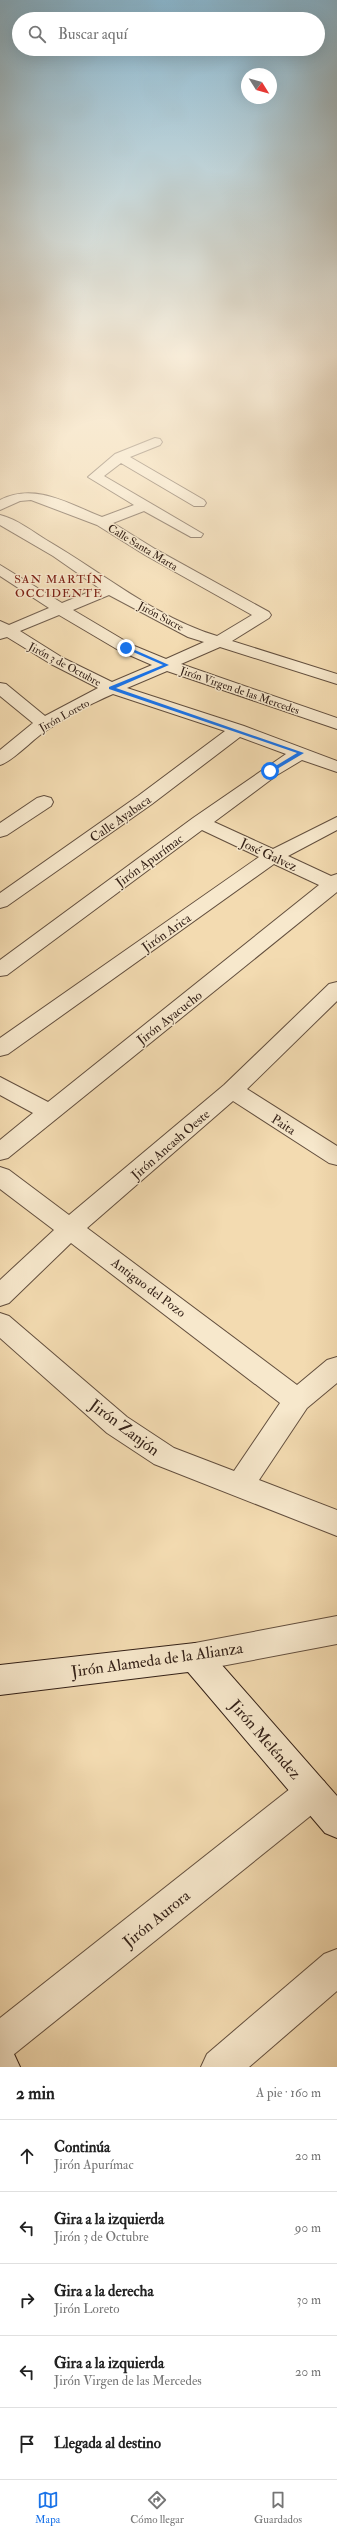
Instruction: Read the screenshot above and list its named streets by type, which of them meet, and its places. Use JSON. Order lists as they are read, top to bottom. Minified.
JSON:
{"streets":{"street":["Calle Santa Marta","Jirón Sucre","Jirón 3 de Octubre","Jirón Virgen de las Mercedes","Jirón Loreto","Calle Ayabaca","José Galvez","Jirón Apurímac","Jirón Arica","Jirón Ayacucho","Paita","Jirón Ancash Oeste","Antiguo del Pozo","Jirón Zanjón","Jirón Alameda de la Alianza","Jirón Meléndez","Jirón Aurora"]},"crossings":[["Calle Santa Marta","Jirón Loreto"],["Jirón Sucre","Jirón Loreto"],["Jirón 3 de Octubre","Jirón Loreto"],["Jirón 3 de Octubre","Calle Ayabaca"],["Jirón 3 de Octubre","Jirón Apurímac"],["Jirón Virgen de las Mercedes","Jirón Loreto"],["José Galvez","Jirón Apurímac"],["José Galvez","Jirón Arica"],["José Galvez","Jirón Ayacucho"],["Paita","Jirón Ancash Oeste"],["Jirón Ancash Oeste","Antiguo del Pozo"],["Jirón Alameda de la Alianza","Jirón Meléndez"],["Jirón Meléndez","Jirón Aurora"]],"districts":["SAN MARTÍN OCCIDENTE"],"north":"bottom right","page":{"search":"Buscar aquí","heading":["2 min","A pie · 160 m"],"list":[["Continúa","Jirón Apurímac","20 m"],["Gira a la izquierda","Jirón 3 de Octubre","90 m"],["Gira a la derecha","Jirón Loreto","30 m"],["Gira a la izquierda","Jirón Virgen de las Mercedes","20 m"],"Llegada al destino"],"nav":["Mapa","Cómo llegar","Guardados"]}}
